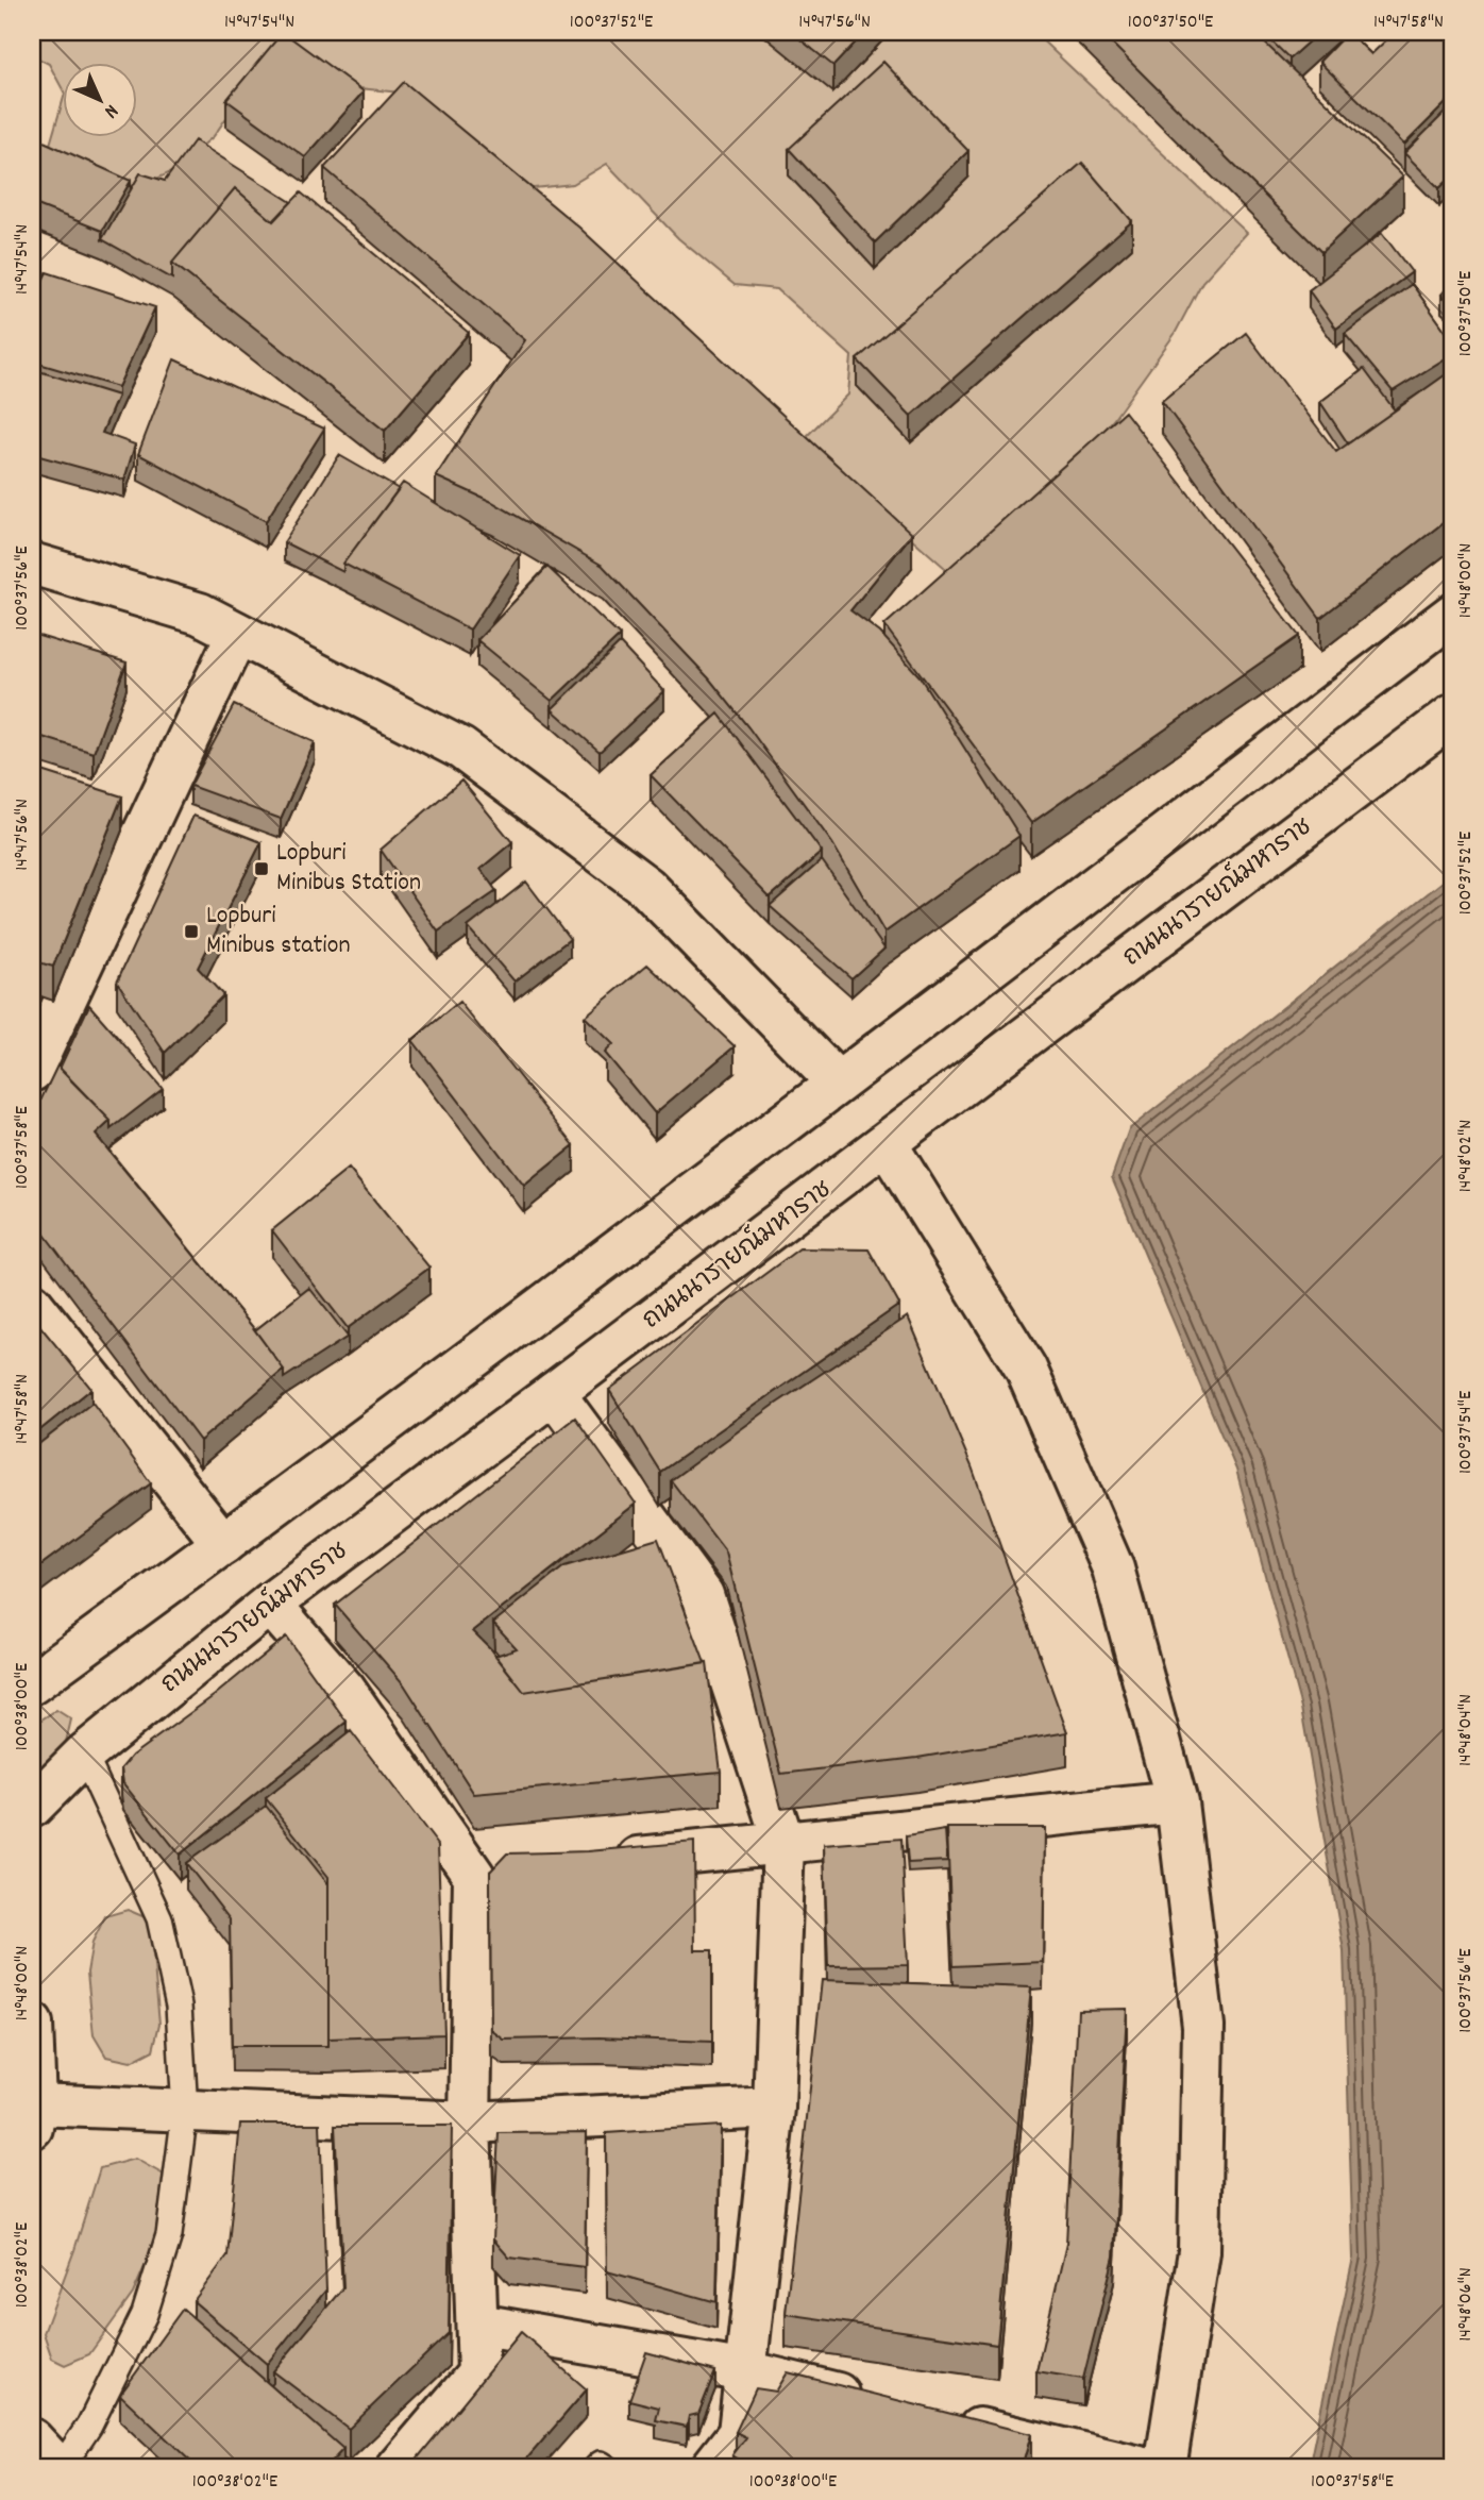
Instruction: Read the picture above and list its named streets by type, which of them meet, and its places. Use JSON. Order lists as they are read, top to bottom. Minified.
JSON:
{"streets":{"street":["ถนนนารายณ์มหาราช"]},"places":{"transit":["Lopburi Minibus Station","Lopburi Minibus station"]},"north":"bottom right","coordinates":["14°47'54\"N","100°37'52\"E","14°47'56\"N","100°37'50\"E","14°47'58\"N","14°48'00\"N","100°37'56\"E","100°37'58\"E","14°48'02\"N","100°37'54\"E","100°38'00\"E","14°48'04\"N","100°38'02\"E","14°48'06\"N"]}
